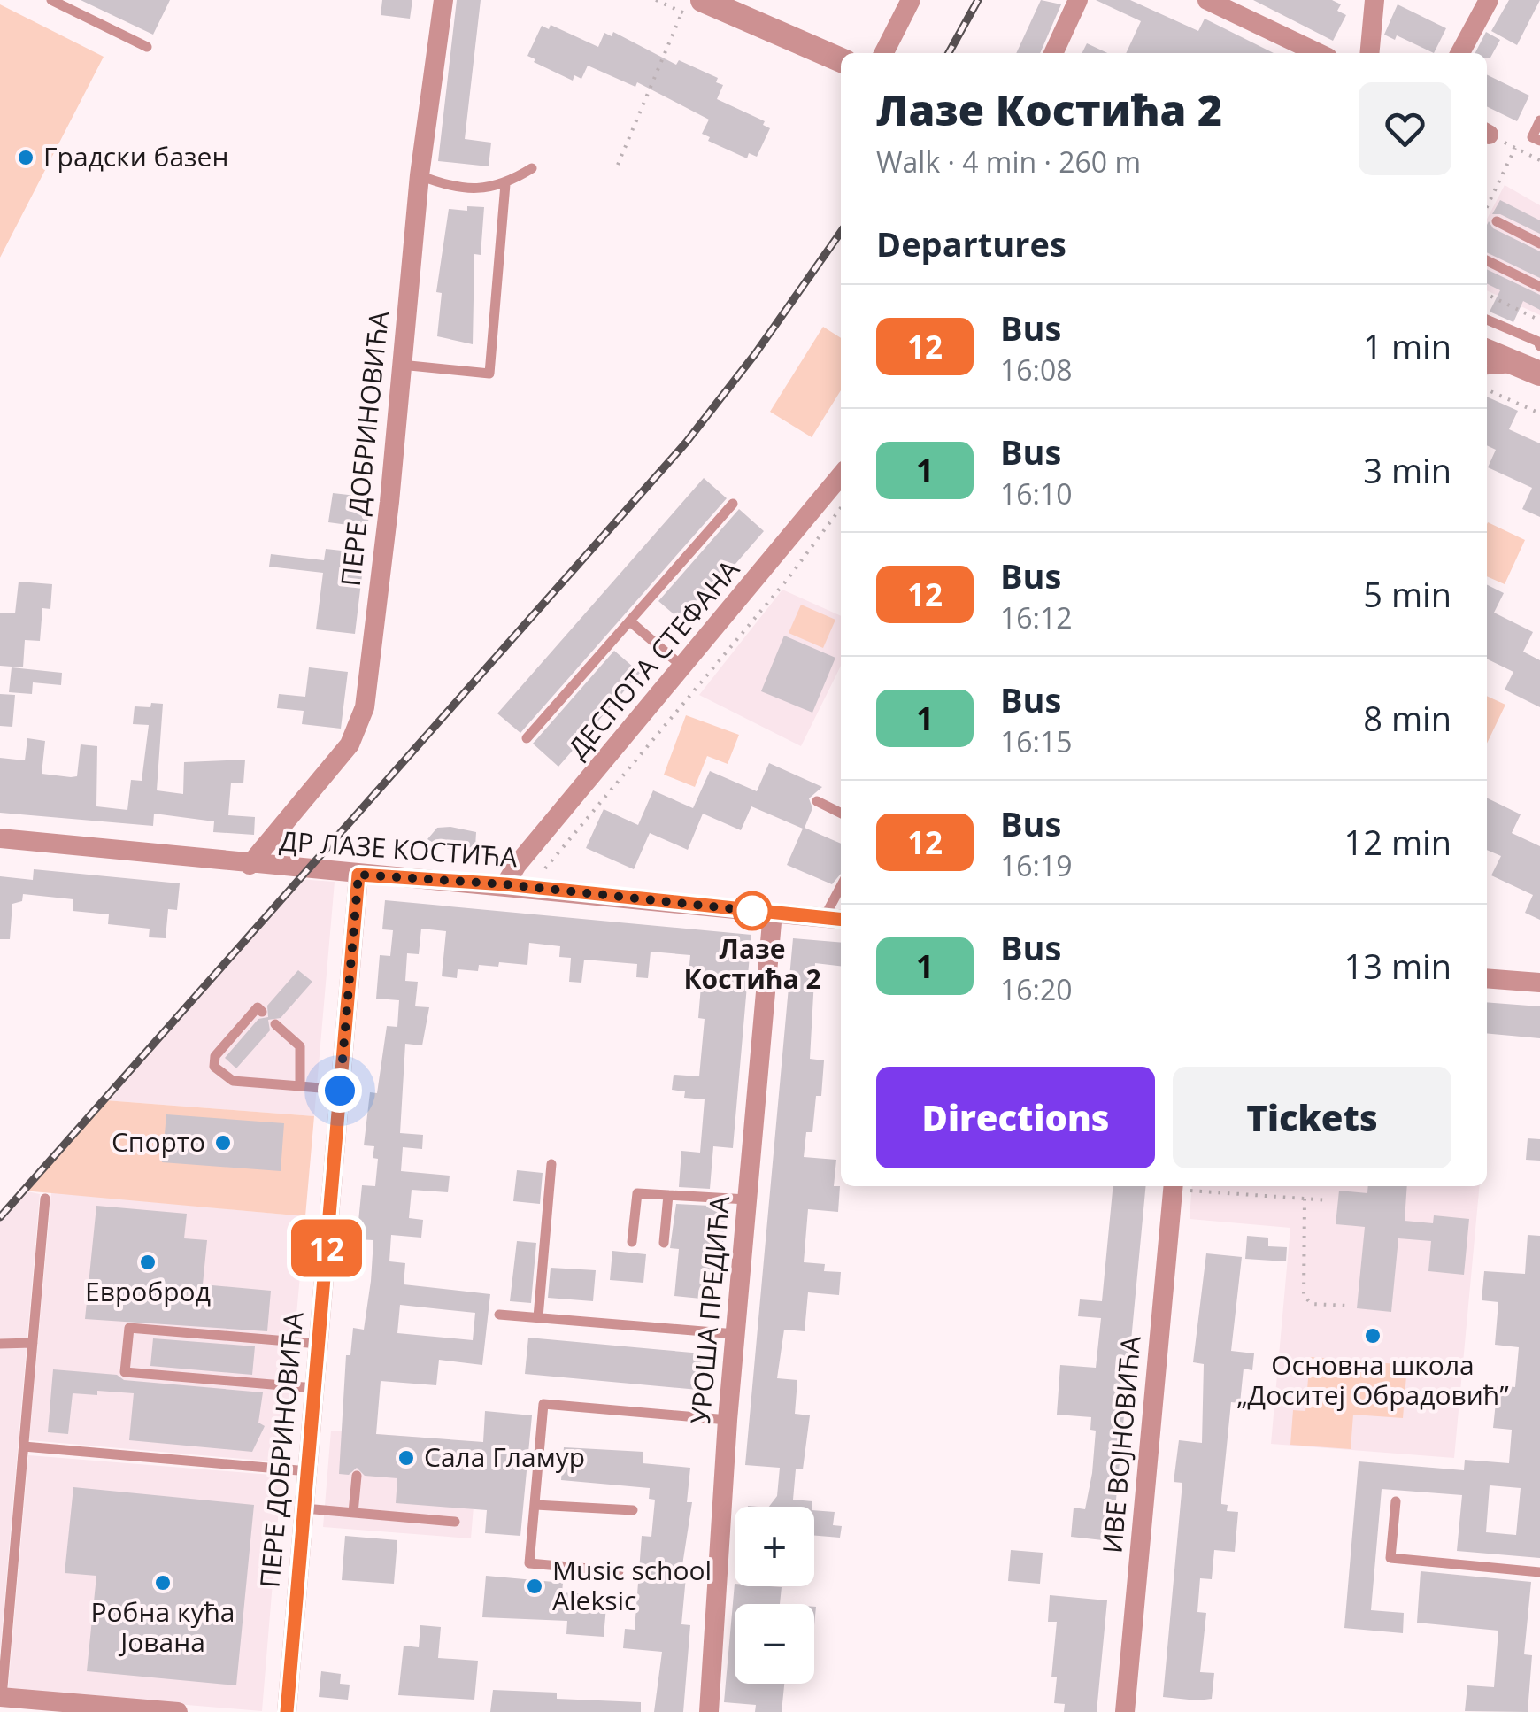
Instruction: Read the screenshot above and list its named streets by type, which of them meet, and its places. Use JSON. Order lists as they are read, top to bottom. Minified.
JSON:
{"streets":{"street":["ПЕРЕ ДОБРИНОВИЋА","ДЕСПОТА СТЕФАНА","ДР ЛАЗЕ КОСТИЋА","УРОША ПРЕДИЋА","ИВЕ ВОЈНОВИЋА"]},"crossings":[["ПЕРЕ ДОБРИНОВИЋА","ДР ЛАЗЕ КОСТИЋА"],["ДЕСПОТА СТЕФАНА","ДР ЛАЗЕ КОСТИЋА"],["ДР ЛАЗЕ КОСТИЋА","УРОША ПРЕДИЋА"]],"places":["Градски базен","Лазе Костића 2","Спорто","Евроброд","Основна школа „Доситеј Обрадовић”","Сала Гламур","Робна кућа Јована","Music school Aleksic"],"lines":["bus line 12"],"page":{"on_map":"12","heading":[["Лазе Костића 2","Walk · 4 min · 260 m"],"Departures"],"list":[{"mark":"12","name":"Bus","note":"16:08","value":"1 min"},{"mark":"1","name":"Bus","note":"16:10","value":"3 min"},{"mark":"12","name":"Bus","note":"16:12","value":"5 min"},{"mark":"1","name":"Bus","note":"16:15","value":"8 min"},{"mark":"12","name":"Bus","note":"16:19","value":"12 min"},{"mark":"1","name":"Bus","note":"16:20","value":"13 min"}],"buttons":["Directions","Tickets"],"map_buttons":["+","−"]}}
